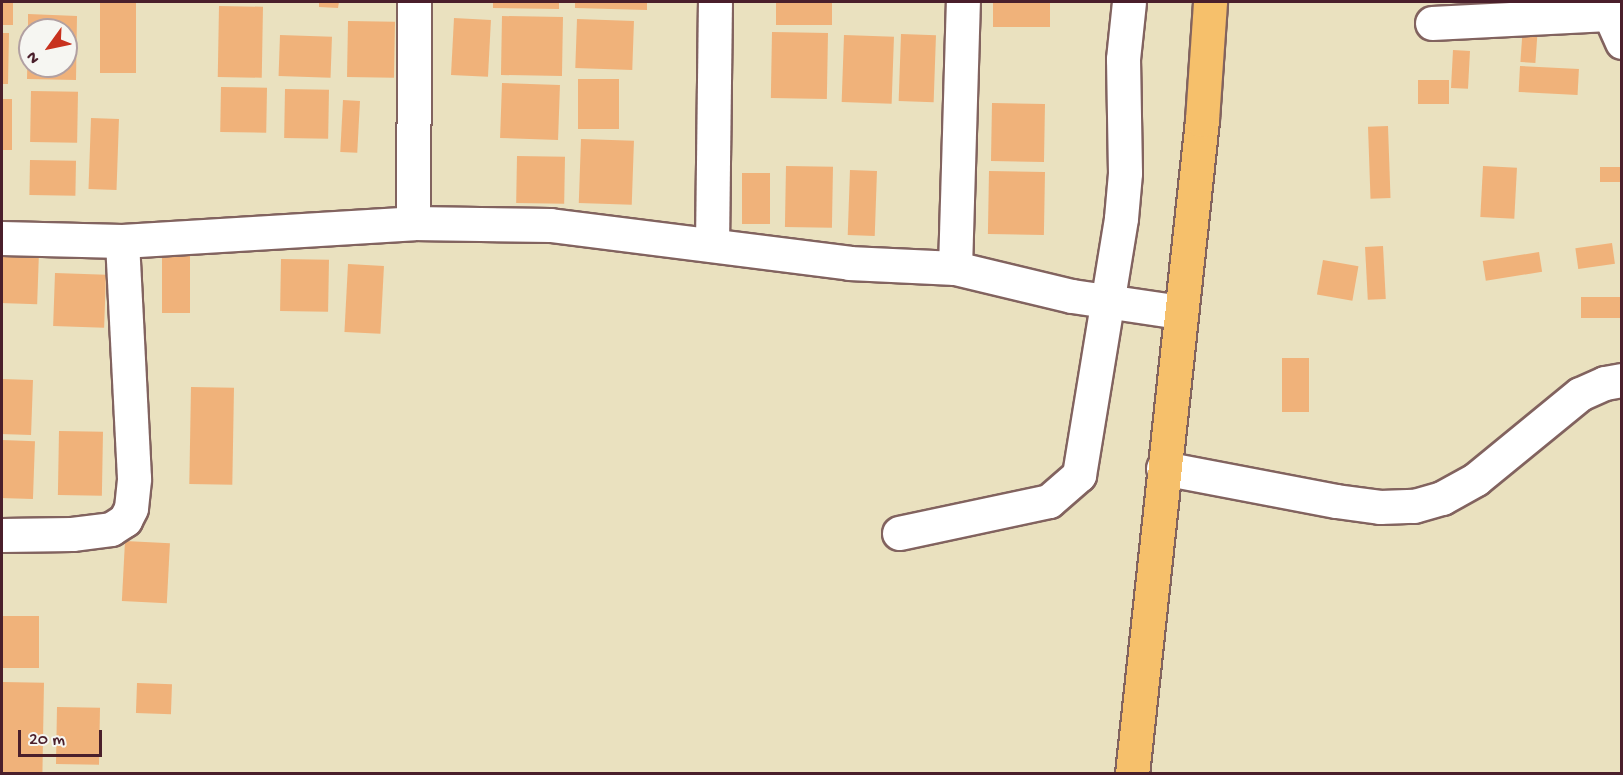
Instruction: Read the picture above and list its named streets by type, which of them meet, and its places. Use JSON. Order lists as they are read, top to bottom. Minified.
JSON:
{"scale_bar":"20 m","north":"bottom left"}
